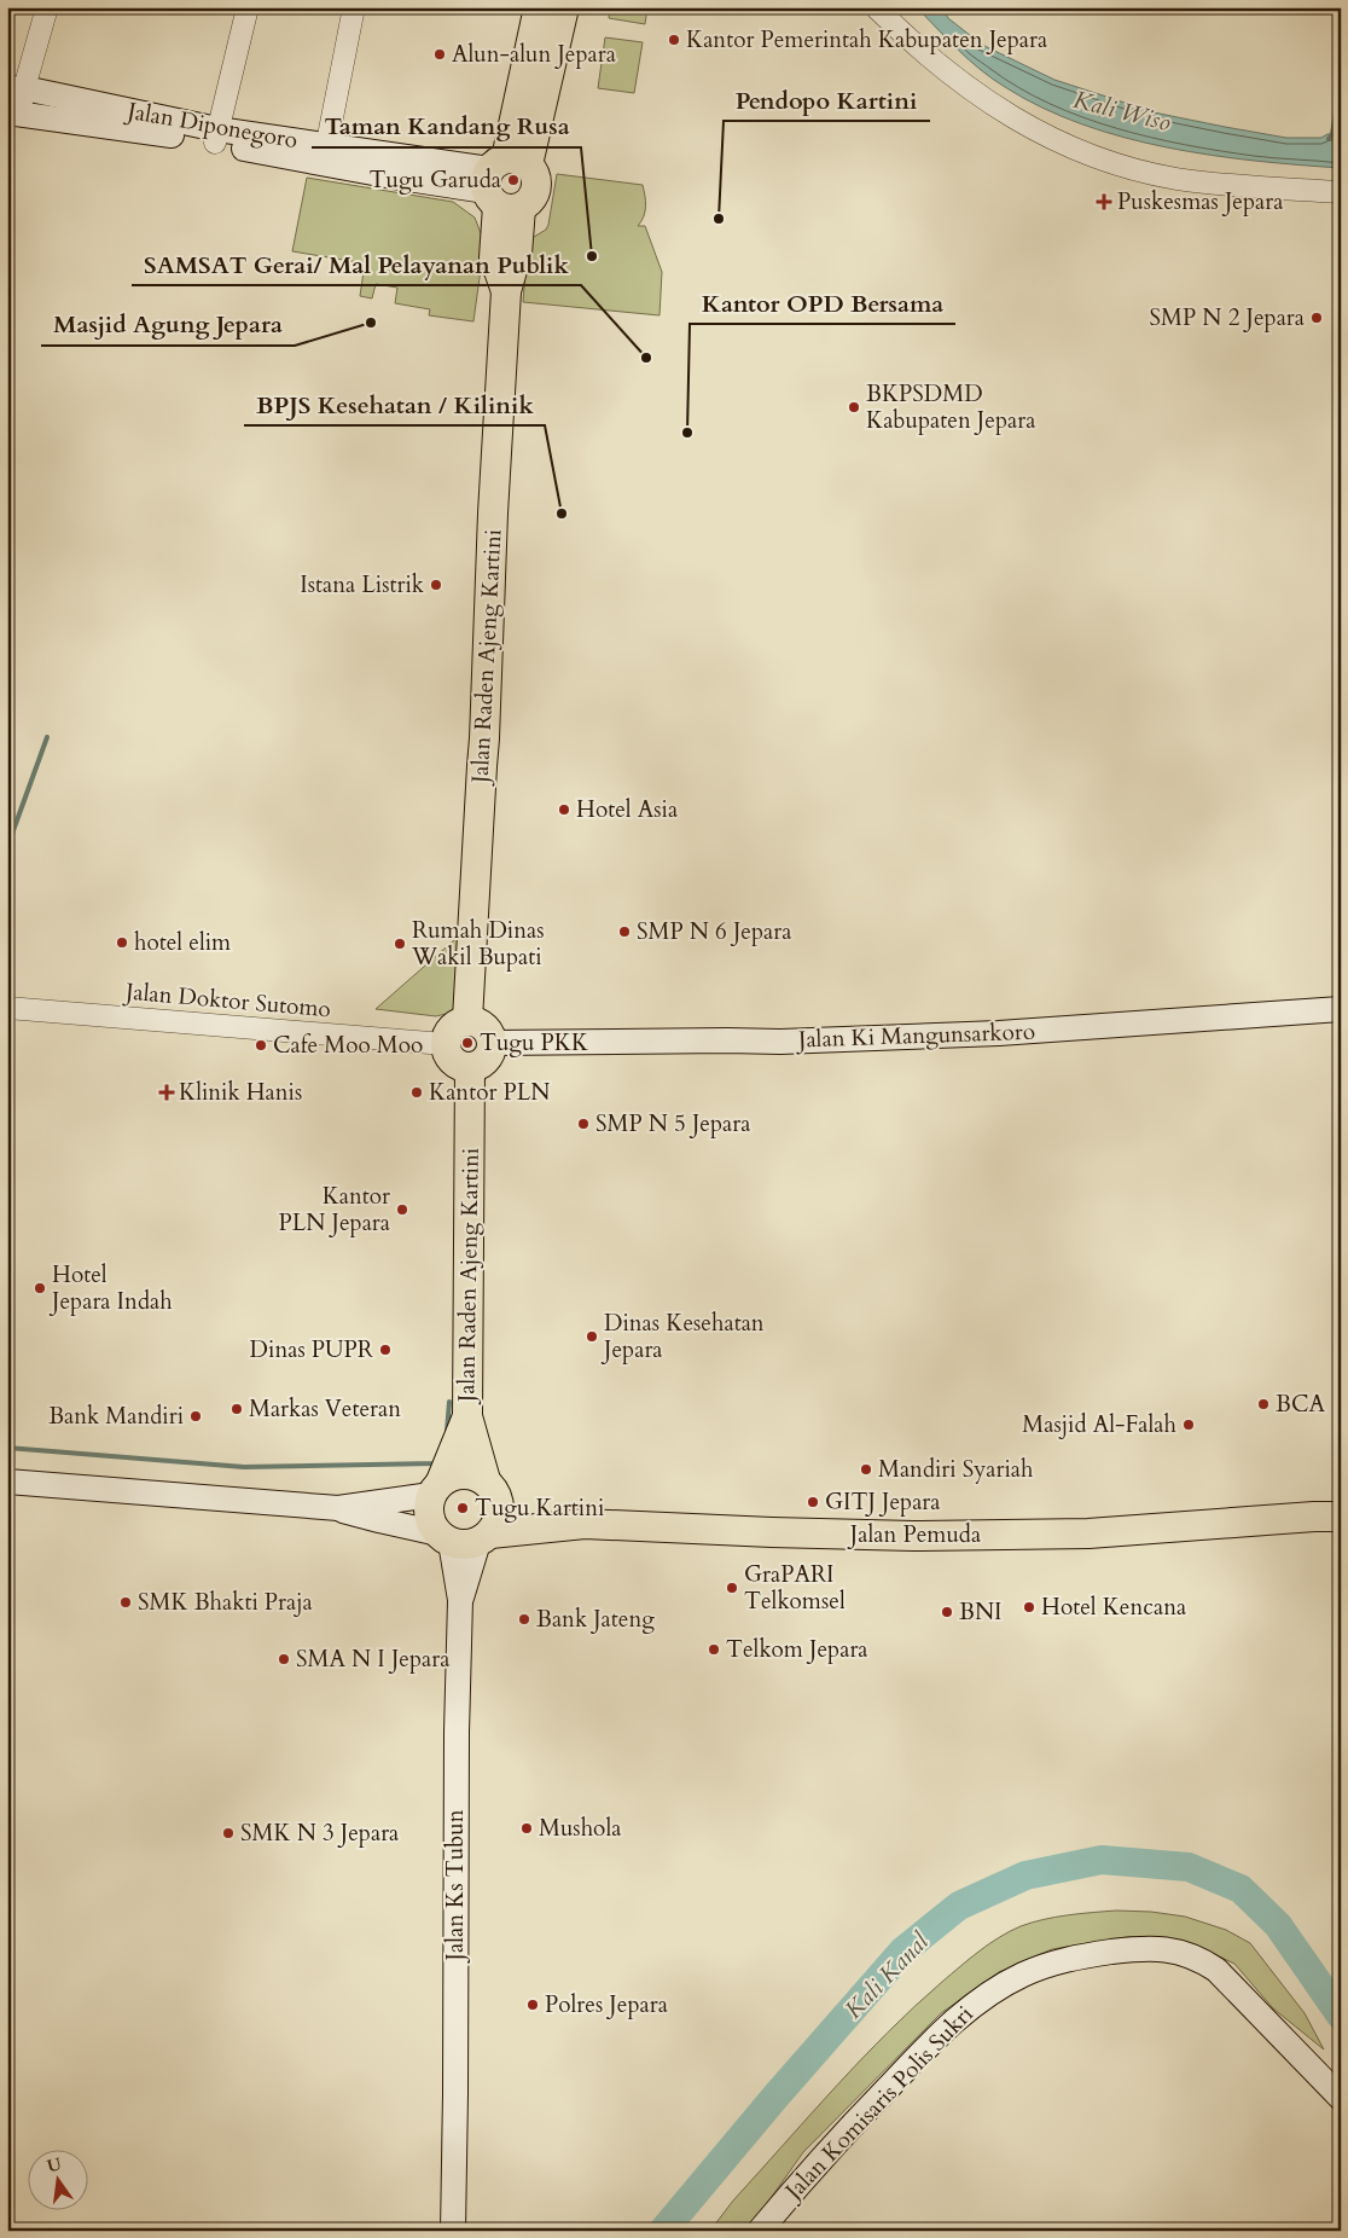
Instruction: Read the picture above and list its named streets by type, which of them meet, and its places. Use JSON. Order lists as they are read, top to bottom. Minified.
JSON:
{"streets":{"highway":["Jalan Raden Ajeng Kartini","Jalan Pemuda"],"main road":["Jalan Diponegoro","Jalan Ki Mangunsarkoro","Jalan Ks Tubun","Jalan Komisaris Polis Sukri"],"street":["Jalan Doktor Sutomo"]},"crossings":[["Jalan Diponegoro","Jalan Raden Ajeng Kartini"],["Jalan Raden Ajeng Kartini","Jalan Doktor Sutomo"],["Jalan Raden Ajeng Kartini","Jalan Ki Mangunsarkoro"],["Jalan Raden Ajeng Kartini","Jalan Pemuda"],["Jalan Raden Ajeng Kartini","Jalan Ks Tubun"],["Jalan Doktor Sutomo","Jalan Ki Mangunsarkoro"],["Jalan Pemuda","Jalan Ks Tubun"]],"water":["Kali Wiso","Kali Kanal"],"places":{"other":["Kantor Pemerintah Kabupaten Jepara","Alun-alun Jepara","Tugu Garuda","Pendopo Kartini","Taman Kandang Rusa","SMP N 2 Jepara","Masjid Agung Jepara","SAMSAT Gerai/ Mal Pelayanan Publik","BKPSDMD Kabupaten Jepara","Kantor OPD Bersama","BPJS Kesehatan / Kilinik","Istana Listrik","Hotel Asia","SMP N 6 Jepara","hotel elim","Rumah Dinas Wakil Bupati","Tugu PKK","Cafe Moo Moo","Kantor PLN","SMP N 5 Jepara","Kantor PLN Jepara","Hotel Jepara Indah","Dinas Kesehatan Jepara","Dinas PUPR","BCA","Markas Veteran","Bank Mandiri","Masjid Al-Falah","Mandiri Syariah","GITJ Jepara","Tugu Kartini","GraPARI Telkomsel","SMK Bhakti Praja","Hotel Kencana","BNI","Bank Jateng","Telkom Jepara","SMA N I Jepara","Mushola","SMK N 3 Jepara","Polres Jepara"],"health":["Puskesmas Jepara","Klinik Hanis"]},"north":"top"}
